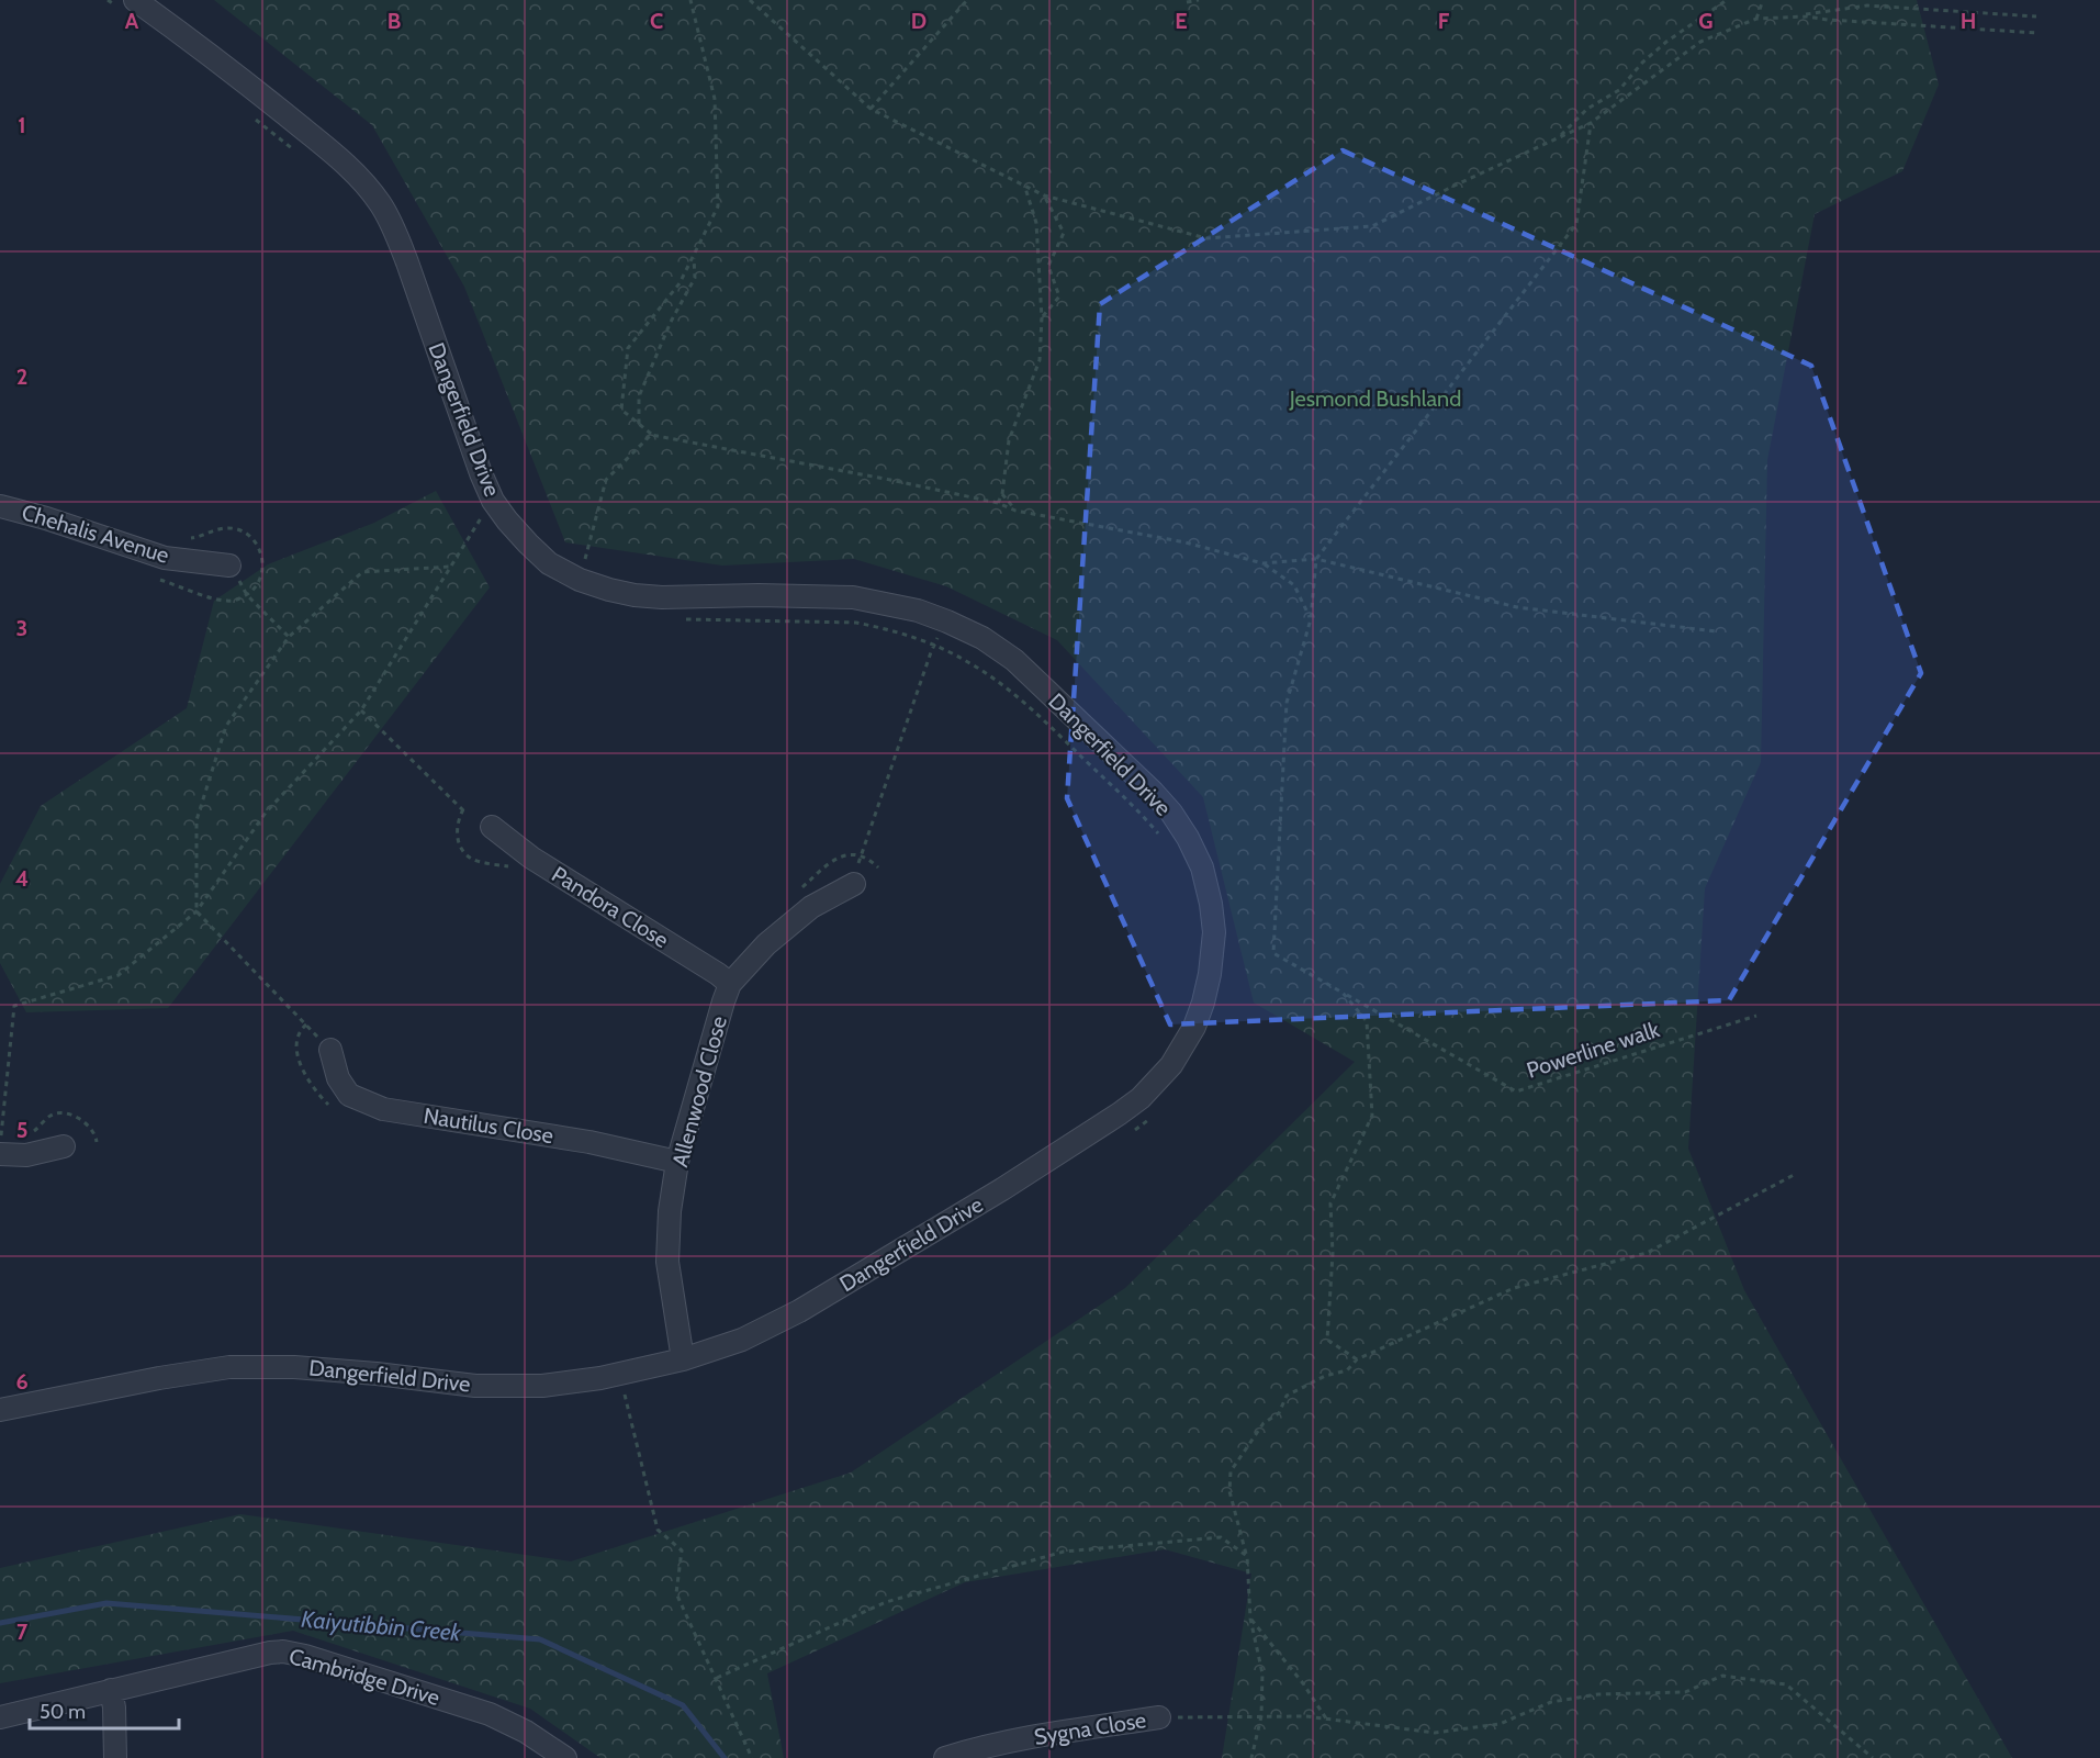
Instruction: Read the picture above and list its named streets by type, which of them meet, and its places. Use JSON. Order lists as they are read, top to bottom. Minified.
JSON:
{"streets":{"street":["Dangerfield Drive","Chehalis Avenue","Pandora Close","Allenwood Close","Nautilus Close","Cambridge Drive","Sygna Close"],"path":["Powerline walk"]},"crossings":[["Dangerfield Drive","Allenwood Close"],["Pandora Close","Allenwood Close"],["Allenwood Close","Nautilus Close"]],"water":["Kaiyutibbin Creek"],"parks":["Jesmond Bushland"],"scale_bar":"50 m","grid":{"columns":["A","B","C","D","E","F","G","H"],"rows":["1","2","3","4","5","6","7"]}}
